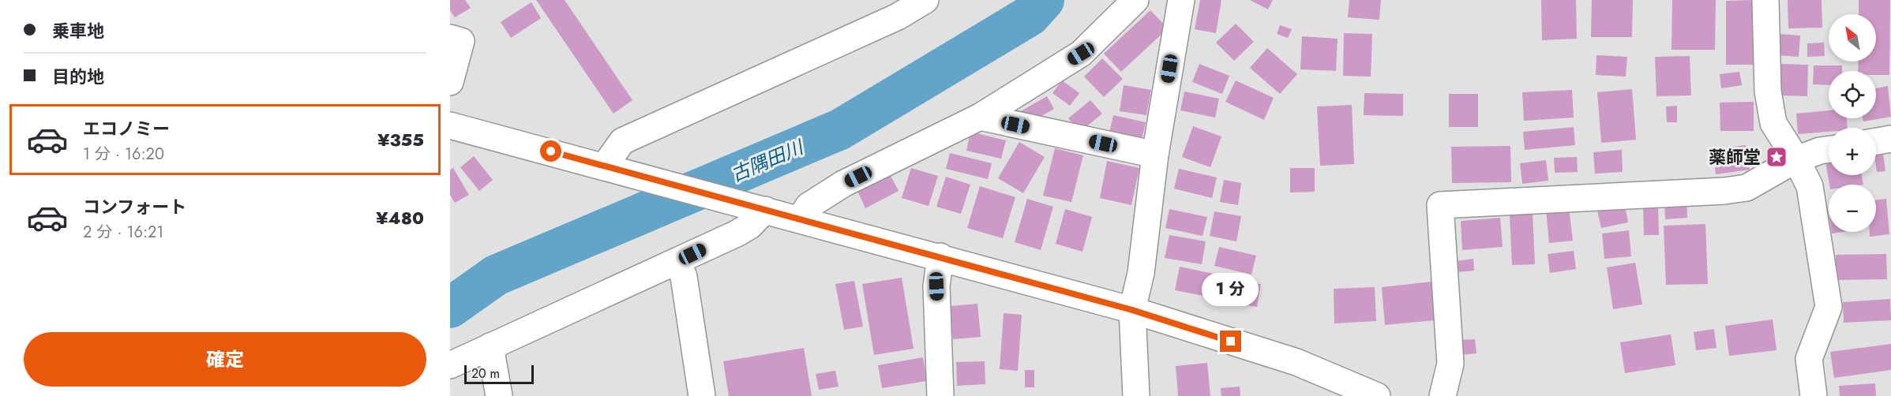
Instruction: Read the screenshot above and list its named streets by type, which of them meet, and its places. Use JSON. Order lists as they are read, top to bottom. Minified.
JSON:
{"water":["古隅田川"],"places":{"place":["薬師堂"]},"scale_bar":"20 m","north":"top left","page":{"banner":["乗車地","目的地"],"map_buttons":["+","−"],"list":[{"name":"エコノミー","note":"1 分 · 16:20","value":"¥355"},{"name":"コンフォート","note":"2 分 · 16:21","value":"¥480"}],"bubble":"1 分","buttons":"確定","scale":"20 m"}}
